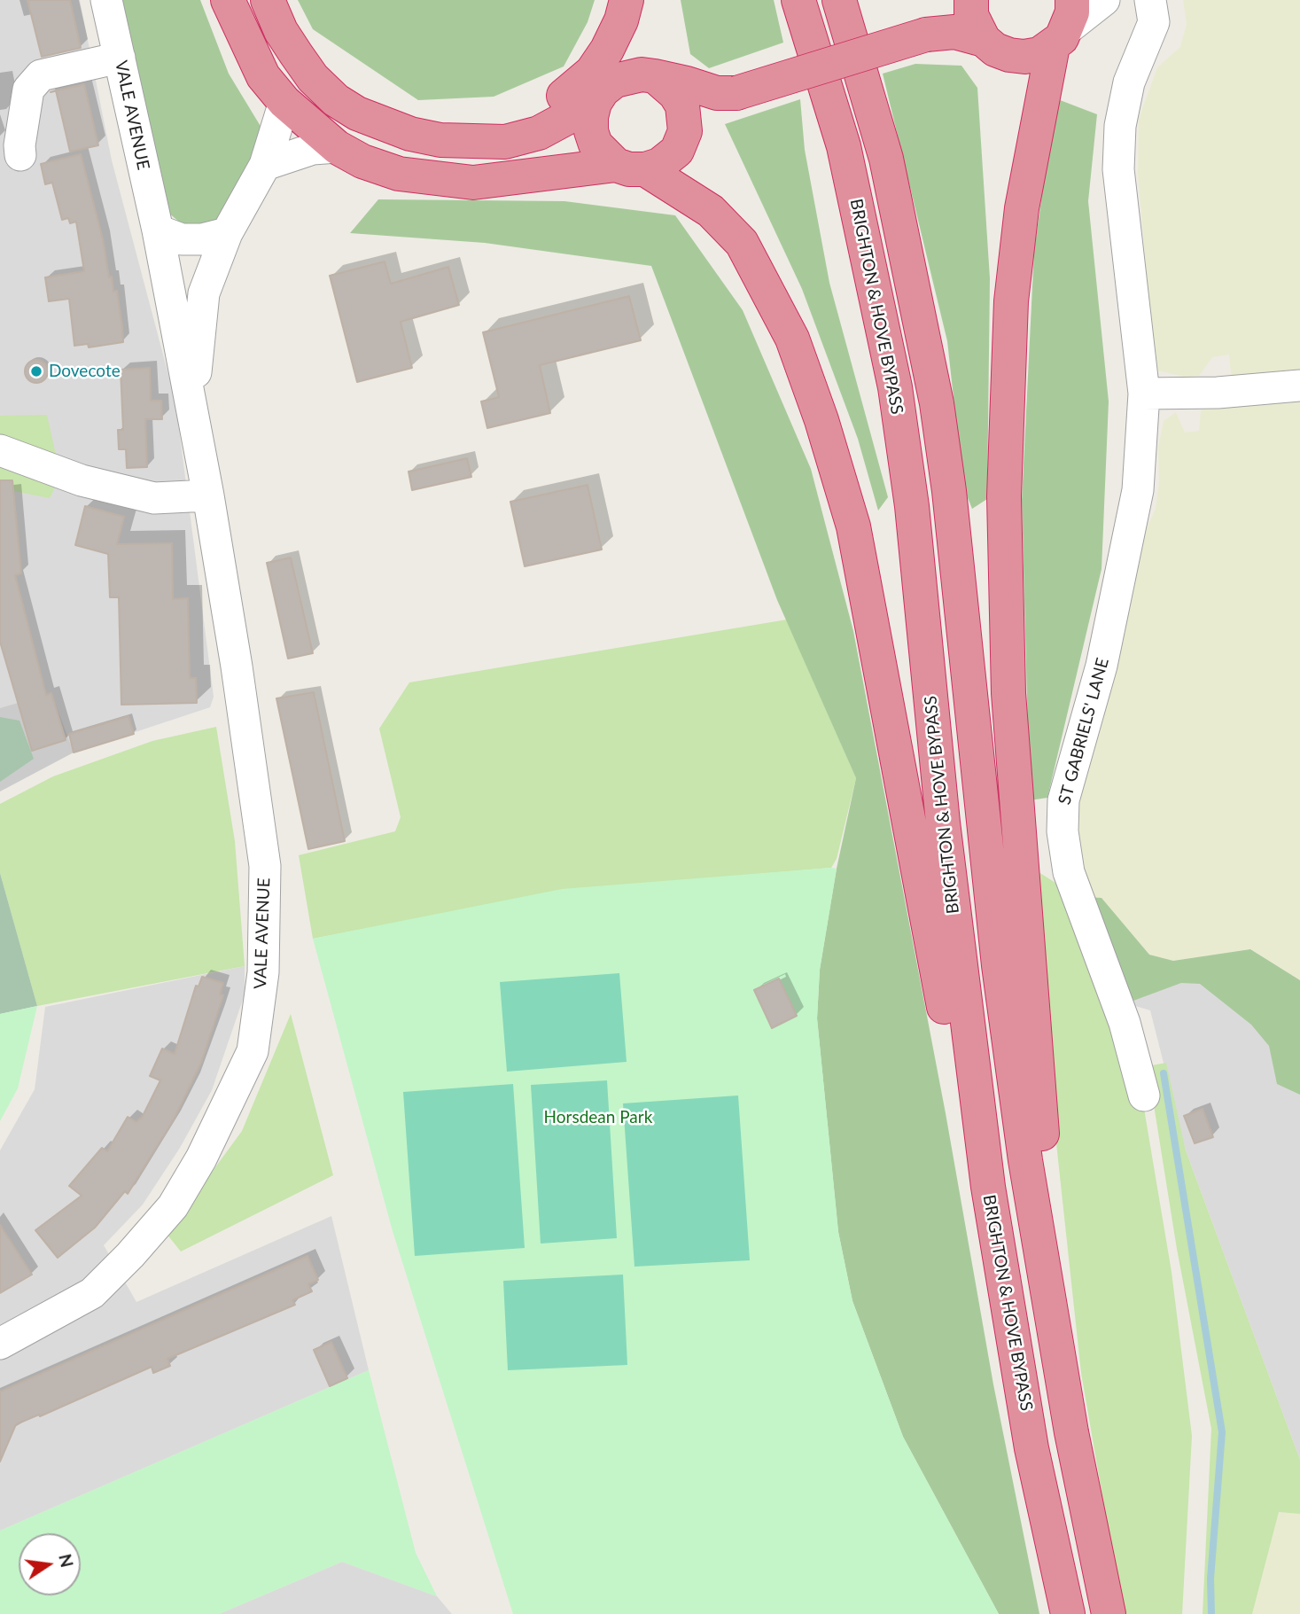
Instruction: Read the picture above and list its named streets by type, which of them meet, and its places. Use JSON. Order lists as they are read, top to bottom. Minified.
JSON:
{"streets":{"highway":["BRIGHTON & HOVE BYPASS"],"street":["VALE AVENUE","ST GABRIELS' LANE"]},"parks":["Horsdean Park"],"places":["Dovecote"],"north":"right"}
